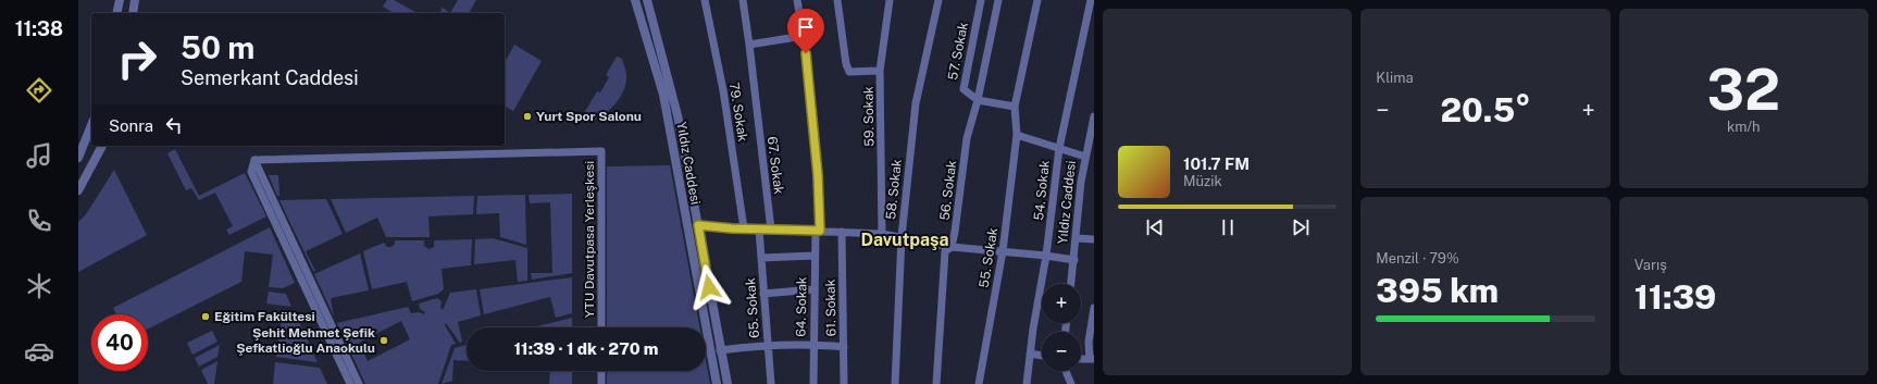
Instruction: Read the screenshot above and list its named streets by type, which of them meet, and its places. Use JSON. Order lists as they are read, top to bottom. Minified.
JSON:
{"streets":{"street":["57. Sokak","79. Sokak","59. Sokak","Yıldız Caddesi","67. Sokak","58. Sokak","56. Sokak","54. Sokak","YTU Davutpasa Yerleşkesi","55. Sokak","64. Sokak","65. Sokak","61. Sokak"]},"crossings":[["57. Sokak","56. Sokak"]],"districts":["Davutpaşa"],"places":["Yurt Spor Salonu","Eğitim Fakültesi","Şehit Mehmet Şefik Şefkatlioğlu Anaokulu"],"page":{"tabs":"11:38","tile":["Klima",["32","km/h"],["Menzil · 79%","395 km"],["Varış","11:39"]],"turn":["50 m","Semerkant Caddesi"],"heat":["−","20.5°","+"],"then":"Sonra","song":["101.7 FM","Müzik"],"map_buttons":["+","−"],"limit":"40","trip":"11:39 · 1 dk · 270 m"}}
